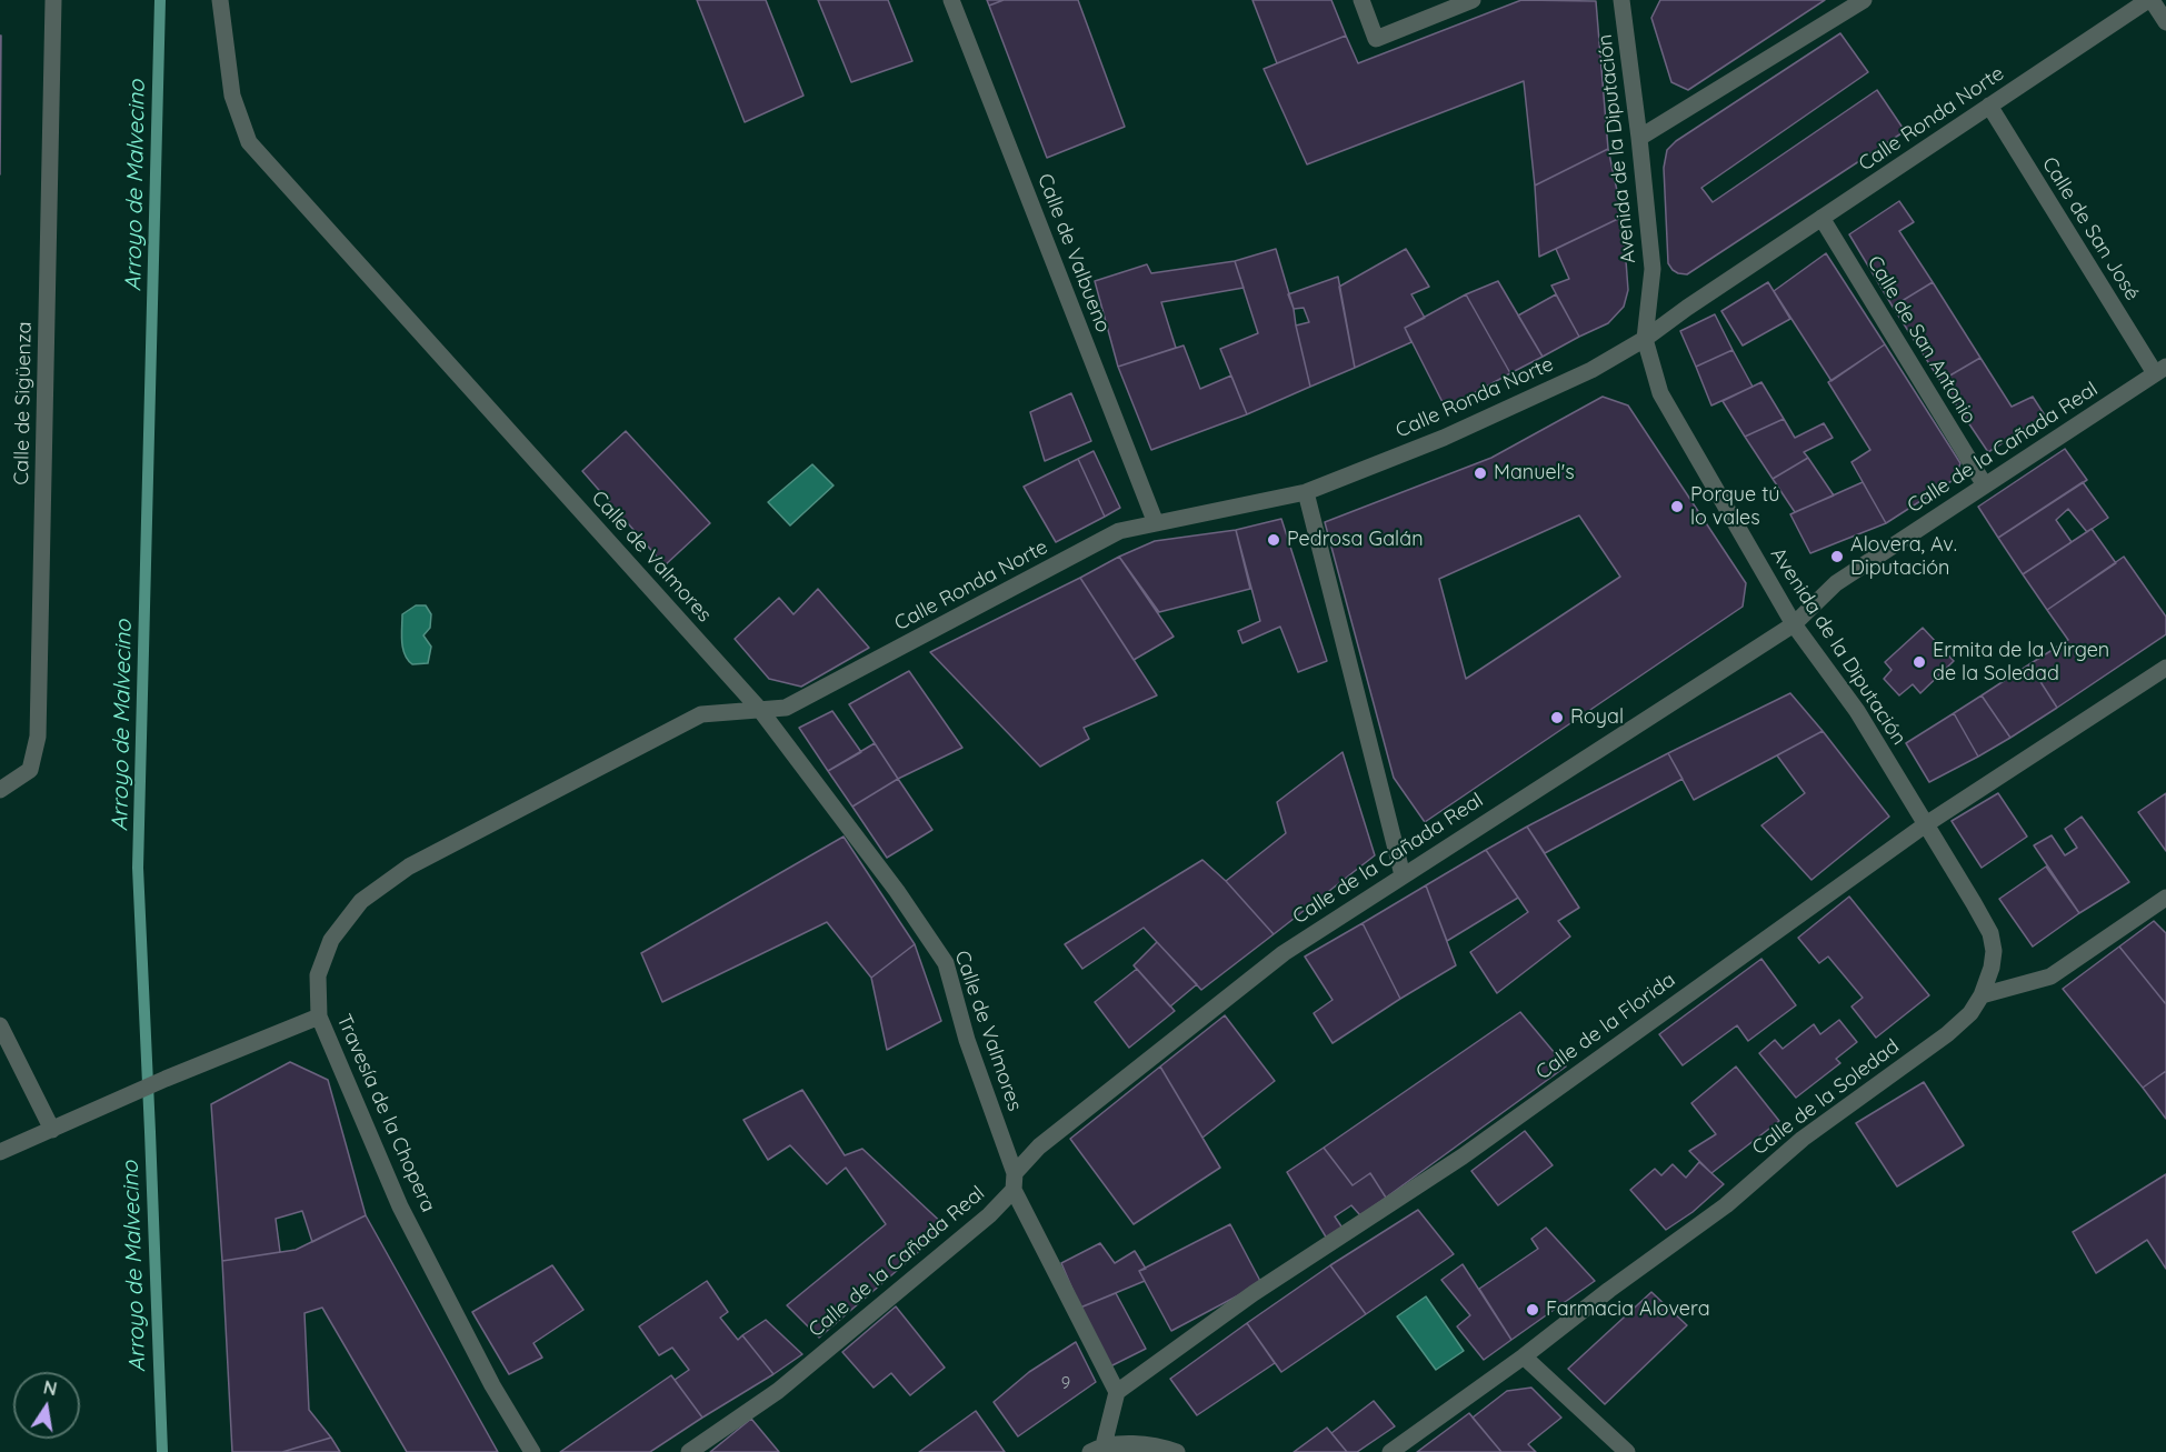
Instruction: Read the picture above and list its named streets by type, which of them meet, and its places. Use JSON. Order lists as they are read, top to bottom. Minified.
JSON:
{"streets":{"street":["Calle Ronda Norte","Avenida de la Diputación","Calle de San José","Calle de Valbueno","Calle de San Antonio","Calle de Sigüenza","Calle de la Cañada Real","Calle de Valmores","Calle de la Florida","Calle de la Soledad","Travesía de la Chopera"]},"crossings":[["Calle Ronda Norte","Avenida de la Diputación"],["Calle Ronda Norte","Calle de San José"],["Calle Ronda Norte","Calle de Valbueno"],["Calle Ronda Norte","Calle de San Antonio"],["Calle Ronda Norte","Calle de Valmores"],["Calle Ronda Norte","Travesía de la Chopera"],["Avenida de la Diputación","Calle de la Cañada Real"],["Avenida de la Diputación","Calle de la Florida"],["Avenida de la Diputación","Calle de la Soledad"],["Calle de San José","Calle de la Cañada Real"],["Calle de San Antonio","Calle de la Cañada Real"],["Calle de la Cañada Real","Calle de Valmores"],["Calle de Valmores","Travesía de la Chopera"]],"water":["Arroyo de Malvecino"],"places":["Manuel's","Porque tú lo vales","Pedrosa Galán","Alovera, Av. Diputación","Ermita de la Virgen de la Soledad","Royal","Farmacia Alovera"],"house_numbers":["9"],"north":"top"}
